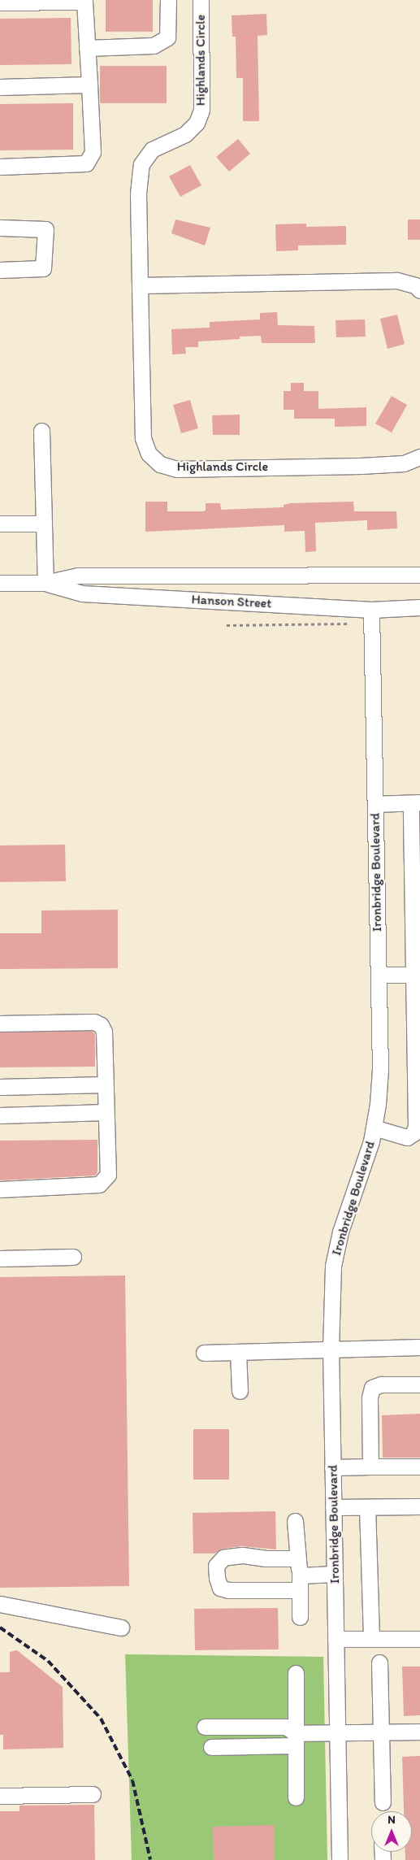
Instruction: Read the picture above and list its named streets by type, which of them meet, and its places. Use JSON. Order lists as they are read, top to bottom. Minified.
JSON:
{"streets":{"street":["Highlands Circle","Hanson Street","Ironbridge Boulevard"]},"crossings":[["Hanson Street","Ironbridge Boulevard"]],"north":"top"}
